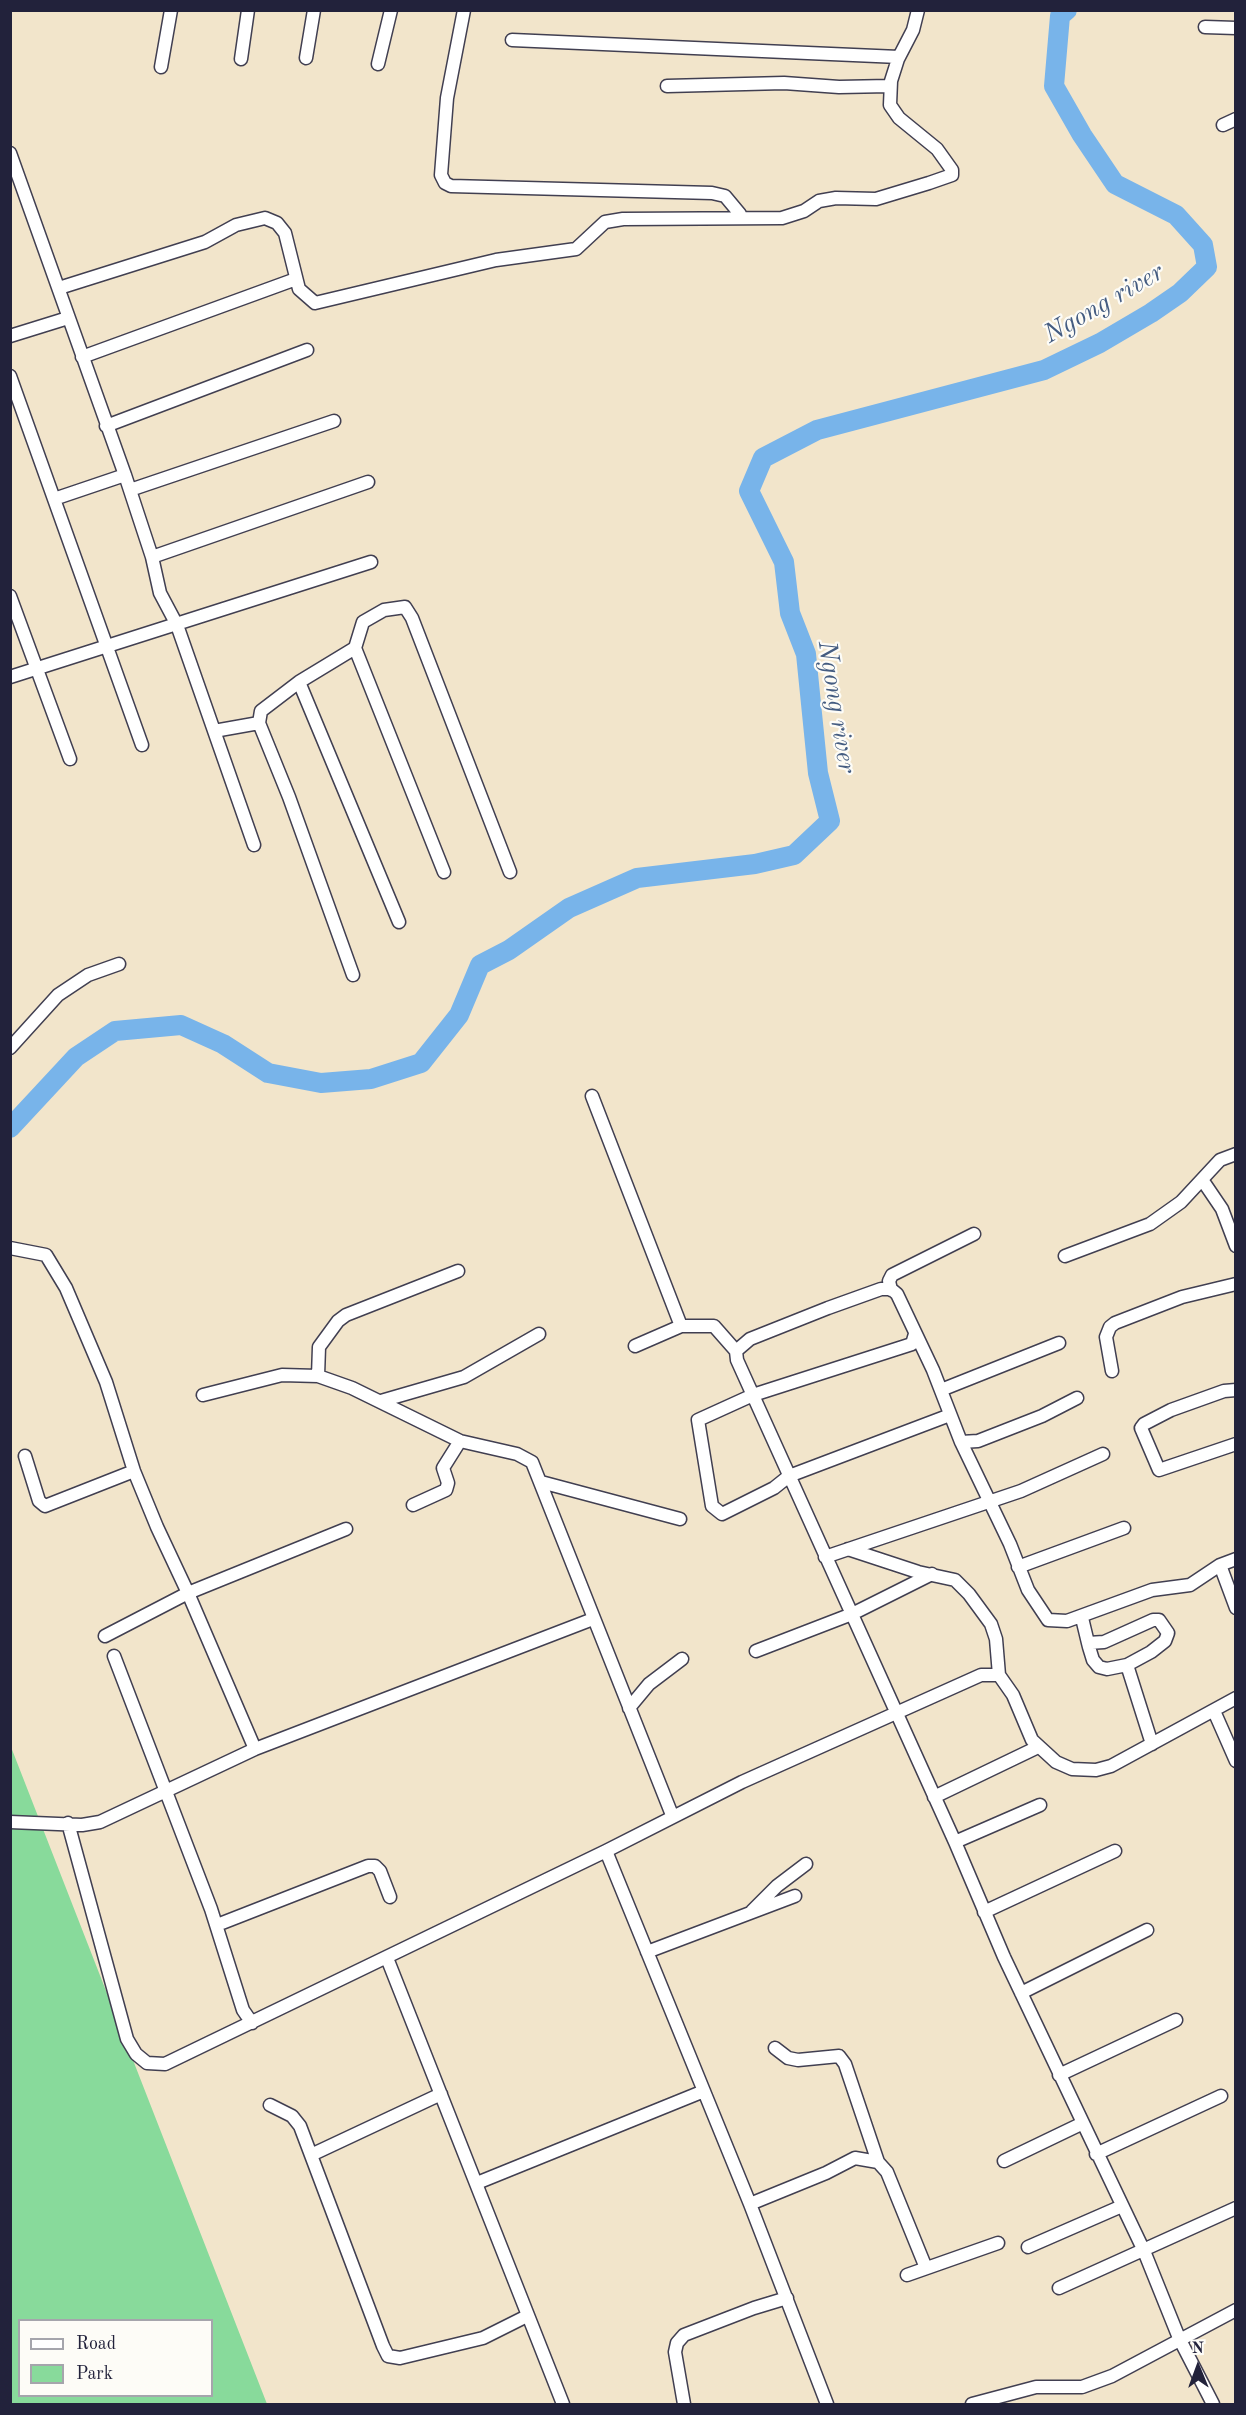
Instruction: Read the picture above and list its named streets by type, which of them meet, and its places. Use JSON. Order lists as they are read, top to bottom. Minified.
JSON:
{"water":["Ngong river"],"legend":["Road","Park"],"north":"top"}
